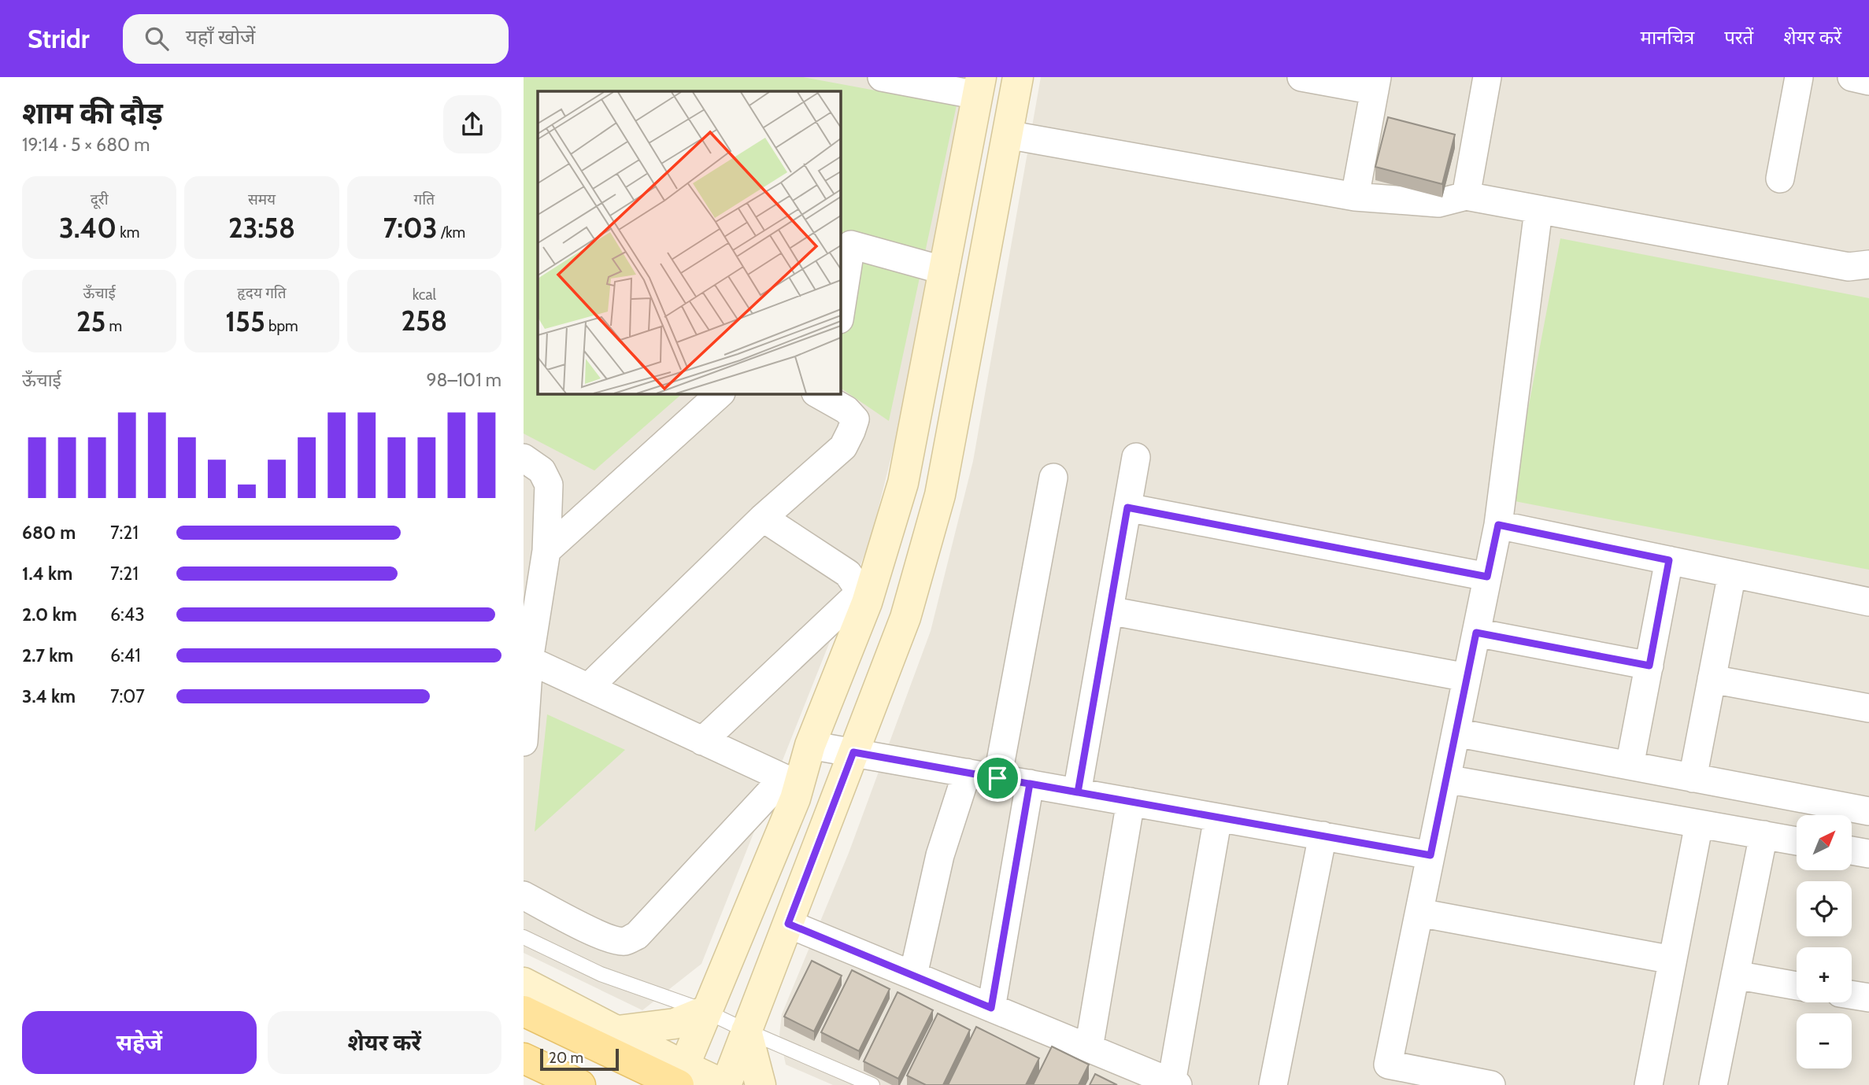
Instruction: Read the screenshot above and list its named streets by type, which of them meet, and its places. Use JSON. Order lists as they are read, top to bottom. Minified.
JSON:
{"scale_bar":"20 m","north":"top right","page":{"header":"Stridr","search":"यहाँ खोजें","nav":["मानचित्र","परतें","शेयर करें"],"heading":["शाम की दौड़","19:14 · 5 × 680 m"],"stats":[["दूरी","3.40 km"],["समय","23:58"],["गति","7:03 /km"],["ऊँचाई","25 m"],["हृदय गति","155 bpm"],["kcal","258"]],"chart":["ऊँचाई","98–101 m"],"list":[{"name":"680 m","note":"7:21"},{"name":"1.4 km","note":"7:21"},{"name":"2.0 km","note":"6:43"},{"name":"2.7 km","note":"6:41"},{"name":"3.4 km","note":"7:07"}],"map_buttons":["+","−"],"buttons":["सहेजें","शेयर करें"],"scale":"20 m"}}
